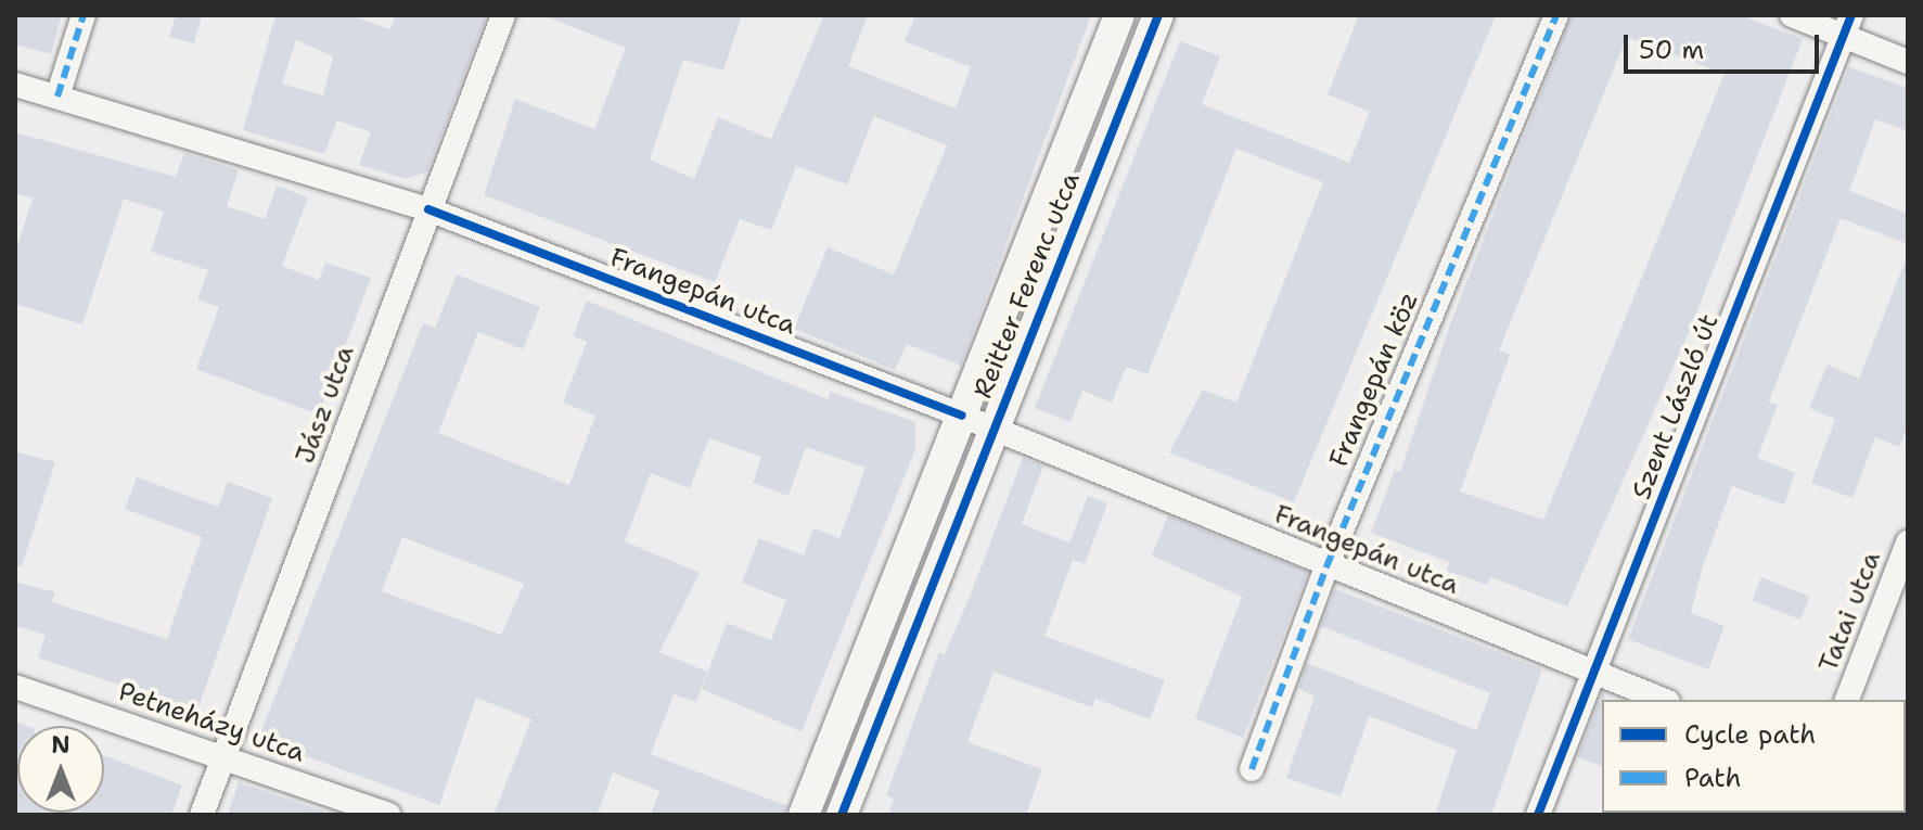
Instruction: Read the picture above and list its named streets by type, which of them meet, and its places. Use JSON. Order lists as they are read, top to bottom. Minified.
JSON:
{"streets":{"street":["Reitter Ferenc utca","Frangepán utca","Frangepán köz","Jász utca","Szent László út","Tatai utca","Petneházy utca"]},"crossings":[["Reitter Ferenc utca","Frangepán utca"],["Frangepán utca","Frangepán köz"],["Frangepán utca","Jász utca"],["Frangepán utca","Szent László út"],["Jász utca","Petneházy utca"]],"legend":["Cycle path","Path"],"scale_bar":"50 m","north":"top"}
